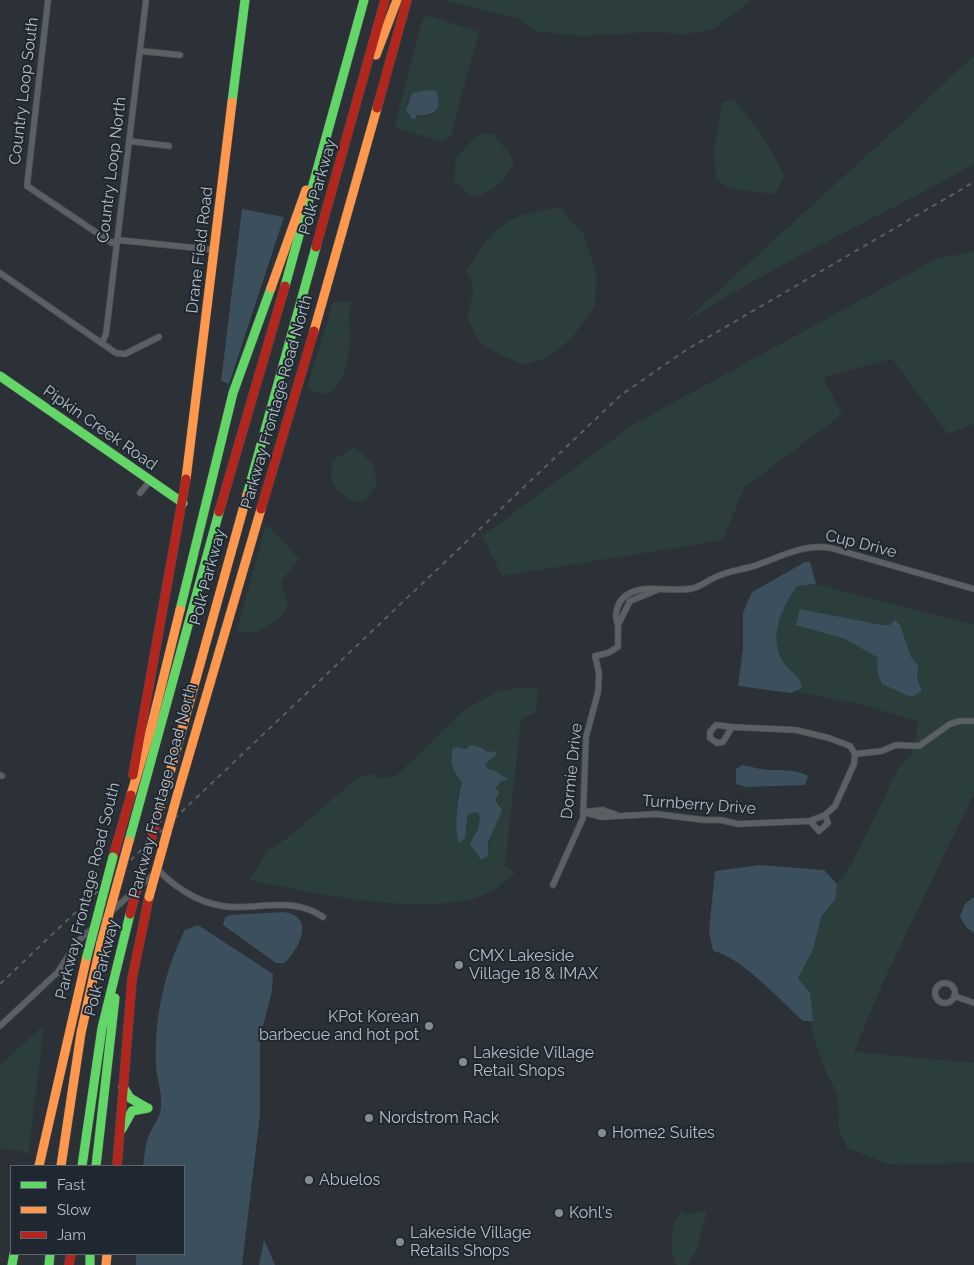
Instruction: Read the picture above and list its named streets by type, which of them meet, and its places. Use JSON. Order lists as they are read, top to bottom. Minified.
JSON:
{"streets":{"main road":["Polk Parkway","Drane Field Road","Parkway Frontage Road North","Pipkin Creek Road","Parkway Frontage Road South"],"street":["Country Loop South","Country Loop North","Cup Drive","Dormie Drive","Turnberry Drive"]},"crossings":[["Country Loop South","Country Loop North"],["Drane Field Road","Pipkin Creek Road"],["Drane Field Road","Parkway Frontage Road South"],["Pipkin Creek Road","Parkway Frontage Road South"],["Dormie Drive","Turnberry Drive"]],"places":["CMX Lakeside Village 18 & IMAX","KPot Korean barbecue and hot pot","Lakeside Village Retail Shops","Nordstrom Rack","Home2 Suites","Abuelos","Kohl's","Lakeside Village Retails Shops"],"legend":["Fast","Slow","Jam"]}
